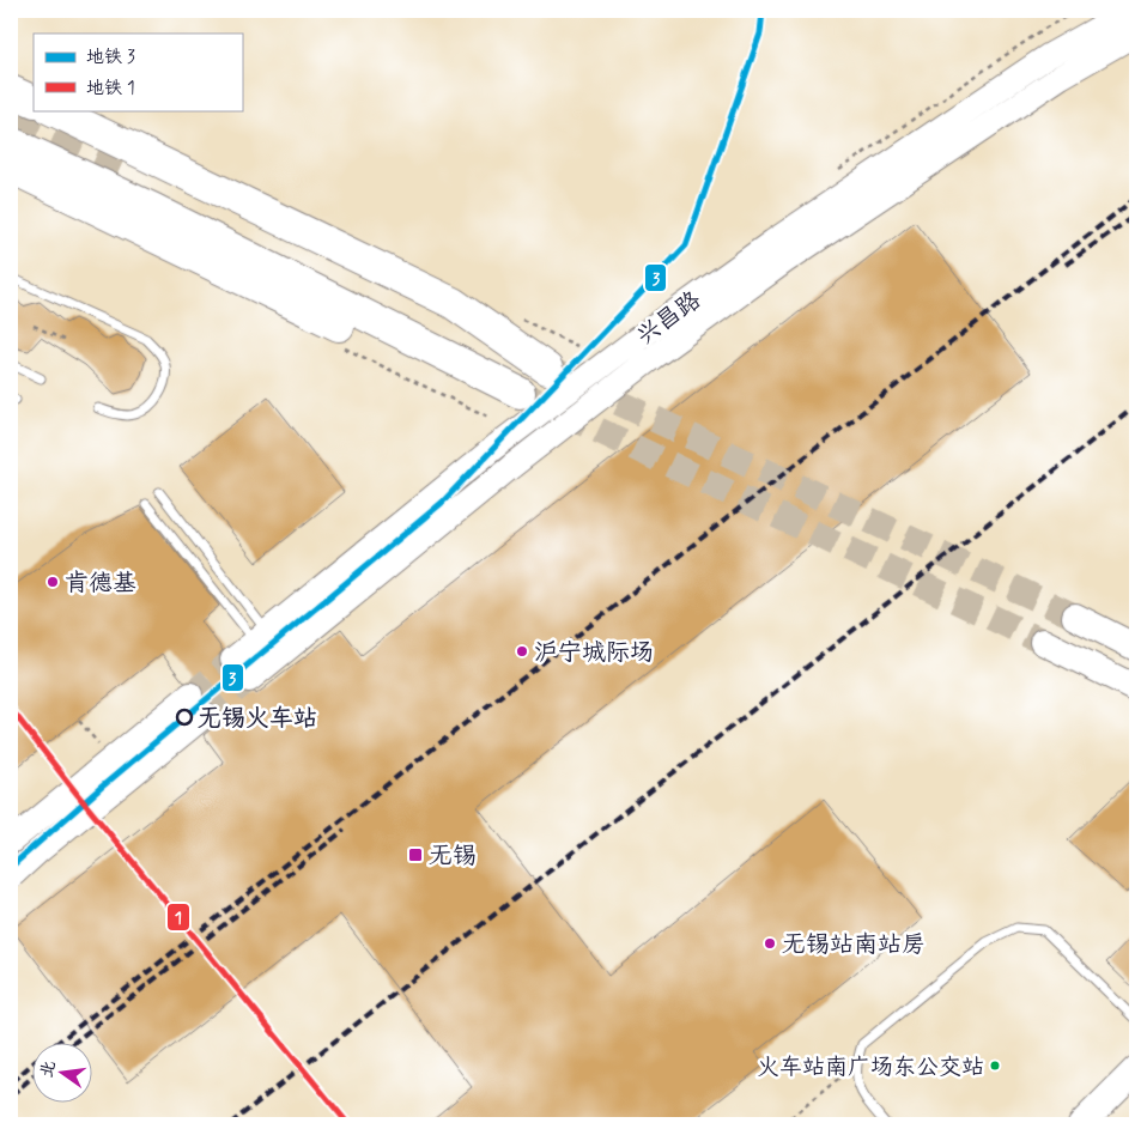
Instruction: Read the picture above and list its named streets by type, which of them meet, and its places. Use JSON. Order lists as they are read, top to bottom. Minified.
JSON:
{"streets":{"main road":["兴昌路"]},"places":{"other":["肯德基","沪宁城际场","无锡火车站","无锡站南站房","火车站南广场东公交站"],"transit":["无锡"]},"lines":["metro line 3","metro line 1"],"legend":["地铁 3","地铁 1"],"north":"left"}
